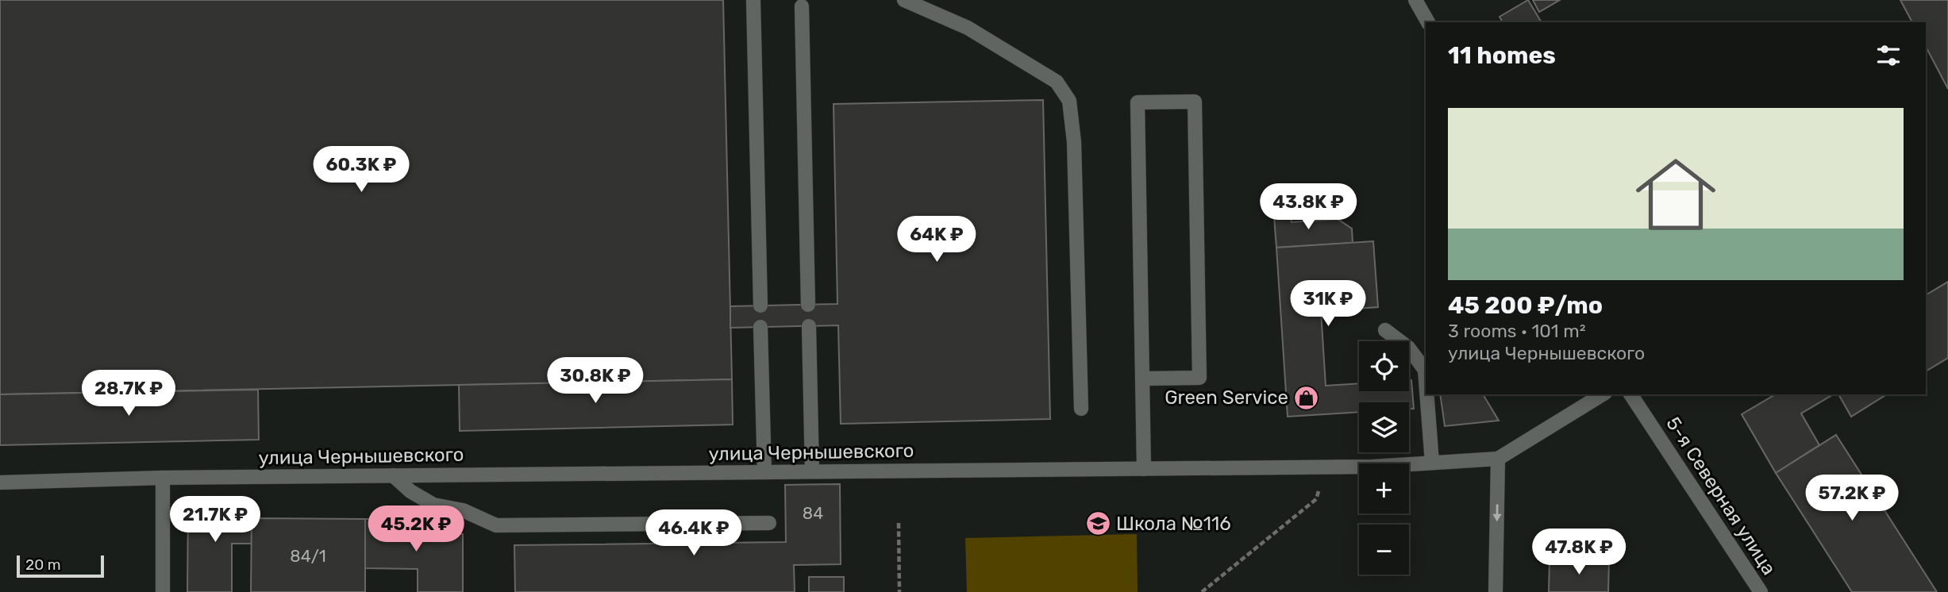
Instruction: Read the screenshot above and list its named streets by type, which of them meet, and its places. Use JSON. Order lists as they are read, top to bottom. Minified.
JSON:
{"streets":{"street":["улица Чернышевского","5-я Северная улица"]},"places":{"shop":["Green Service"],"school or university":["Школа №116"]},"house_numbers":["84","84/1"],"scale_bar":"20 m","page":{"heading":"11 homes","list":[{"name":"45 200 ₽/mo","note":"3 rooms · 101 m² · улица Чернышевского"}],"price":["60.3K ₽","43.8K ₽","64K ₽","31K ₽","30.8K ₽","28.7K ₽","57.2K ₽","21.7K ₽","45.2K ₽","46.4K ₽","47.8K ₽"],"map_buttons":["+","−"],"scale":"20 m"}}
